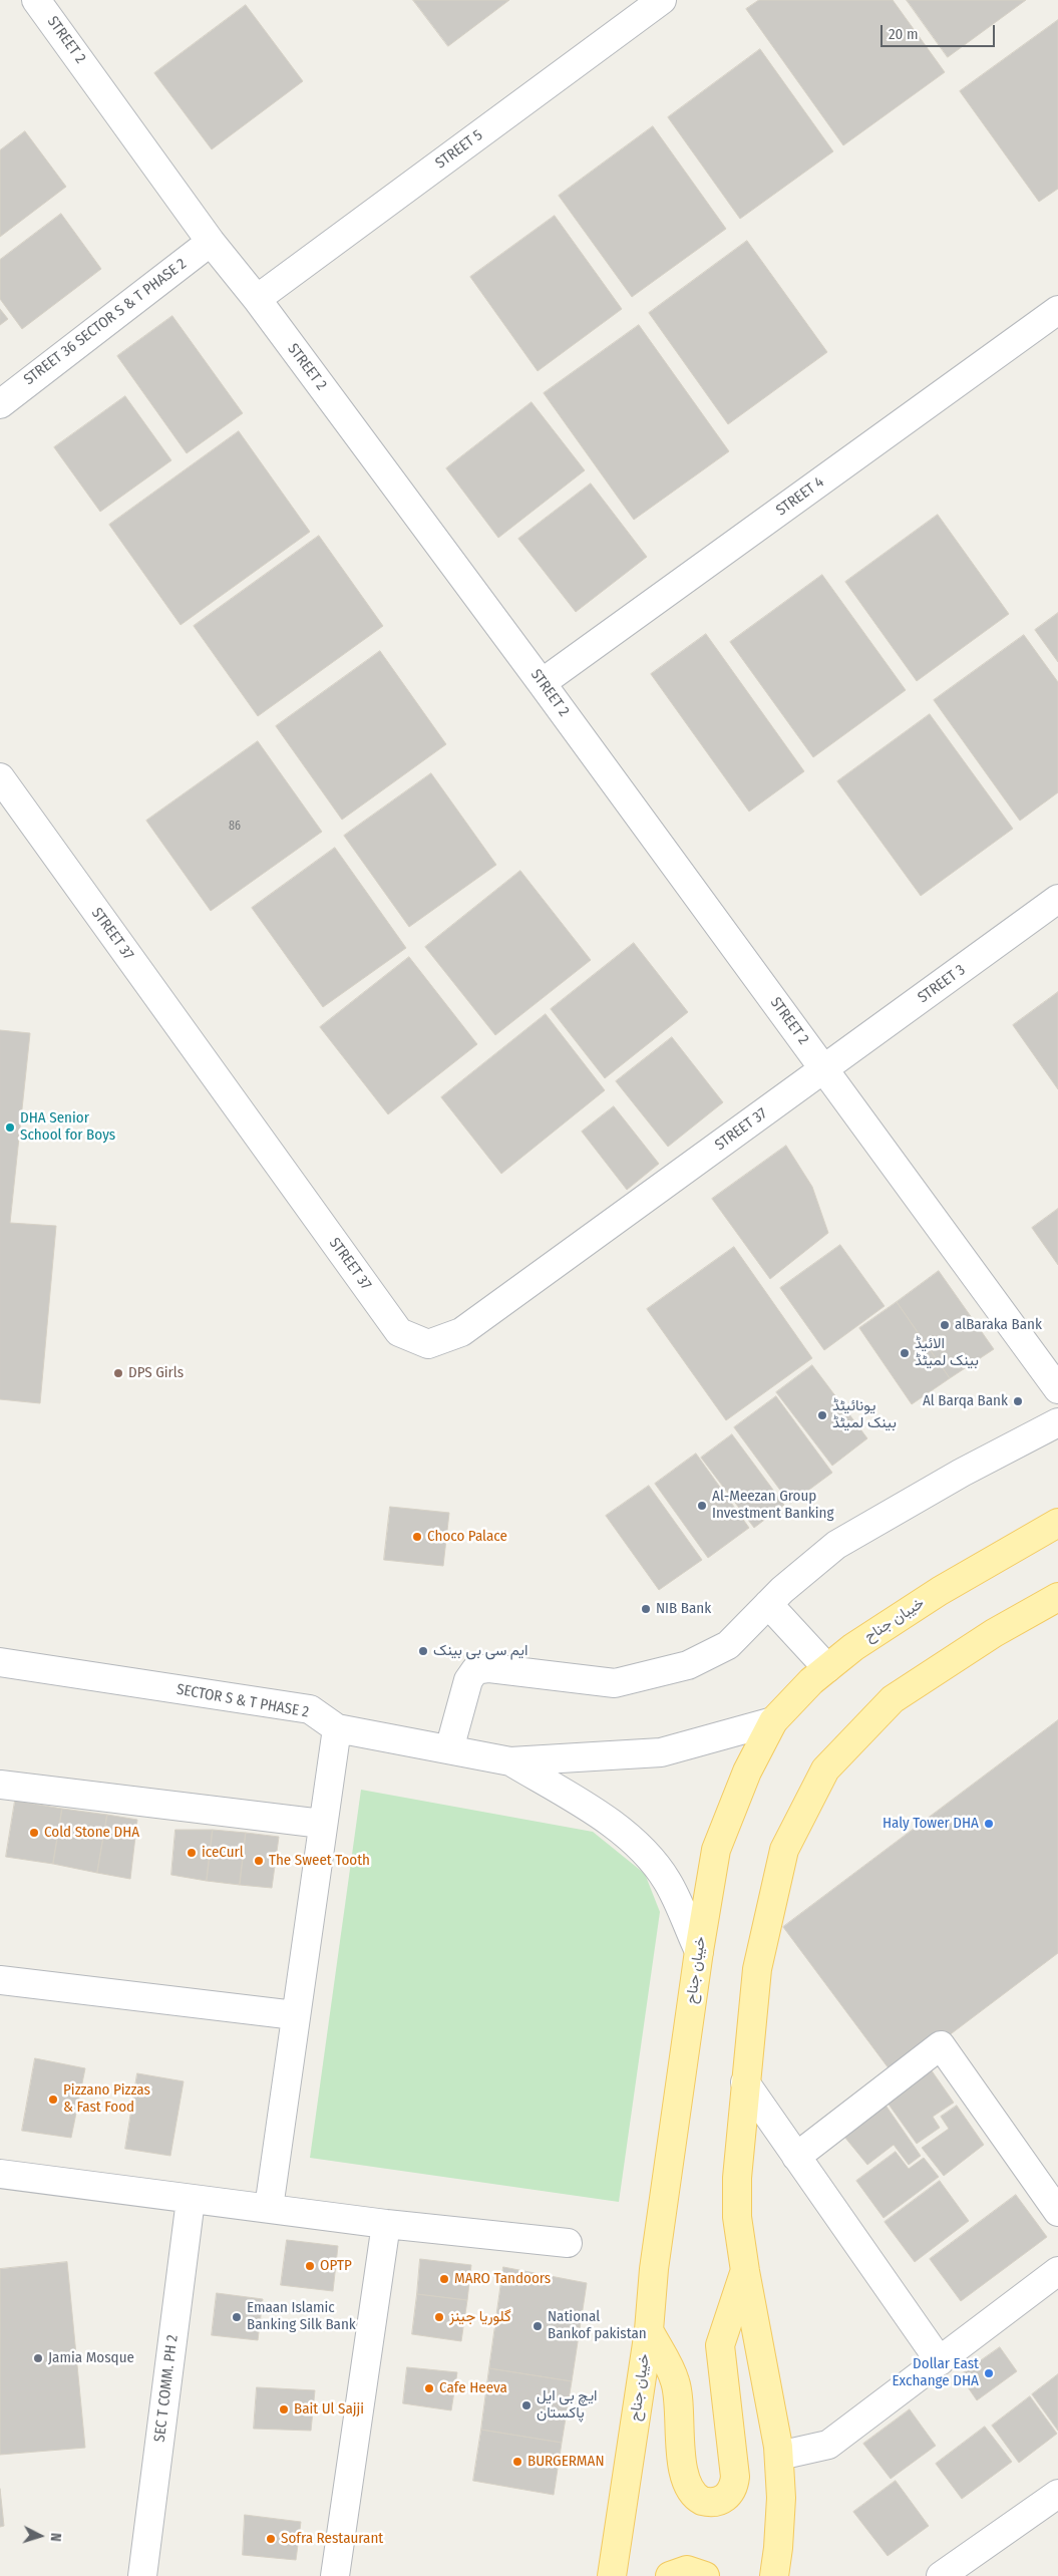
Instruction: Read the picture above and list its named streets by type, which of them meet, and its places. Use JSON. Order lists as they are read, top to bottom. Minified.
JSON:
{"streets":{"main road":["خیبان جناح"],"street":["STREET 2","STREET 5","STREET 36 SECTOR S & T PHASE 2","STREET 4","STREET 37","STREET 3","SECTOR S & T PHASE 2","SEC T COMM. PH 2"]},"crossings":[["STREET 2","STREET 5"],["STREET 2","STREET 36 SECTOR S & T PHASE 2"],["STREET 2","STREET 4"],["STREET 2","STREET 37"],["STREET 2","STREET 3"],["STREET 37","STREET 3"],["خیبان جناح","SECTOR S & T PHASE 2"]],"places":["DHA Senior School for Boys","alBaraka Bank","الائیڈ بینک لمیٹڈ","DPS Girls","Al Barqa Bank","یونائیٹڈ بینک لمیٹڈ","Al-Meezan Group Investment Banking","Choco Palace","NIB Bank","ایم سی بی بینک","Haly Tower DHA","Cold Stone DHA","iceCurl","The Sweet Tooth","Pizzano Pizzas & Fast Food","OPTP","MARO Tandoors","Emaan Islamic Banking Silk Bank","گلوریا جینز","National Bankof pakistan","Jamia Mosque","Dollar East Exchange DHA","Cafe Heeva","ایچ بی ایل پاکستان","Bait Ul Sajji","BURGERMAN","Sofra Restaurant"],"house_numbers":["86"],"scale_bar":"20 m","north":"right"}
